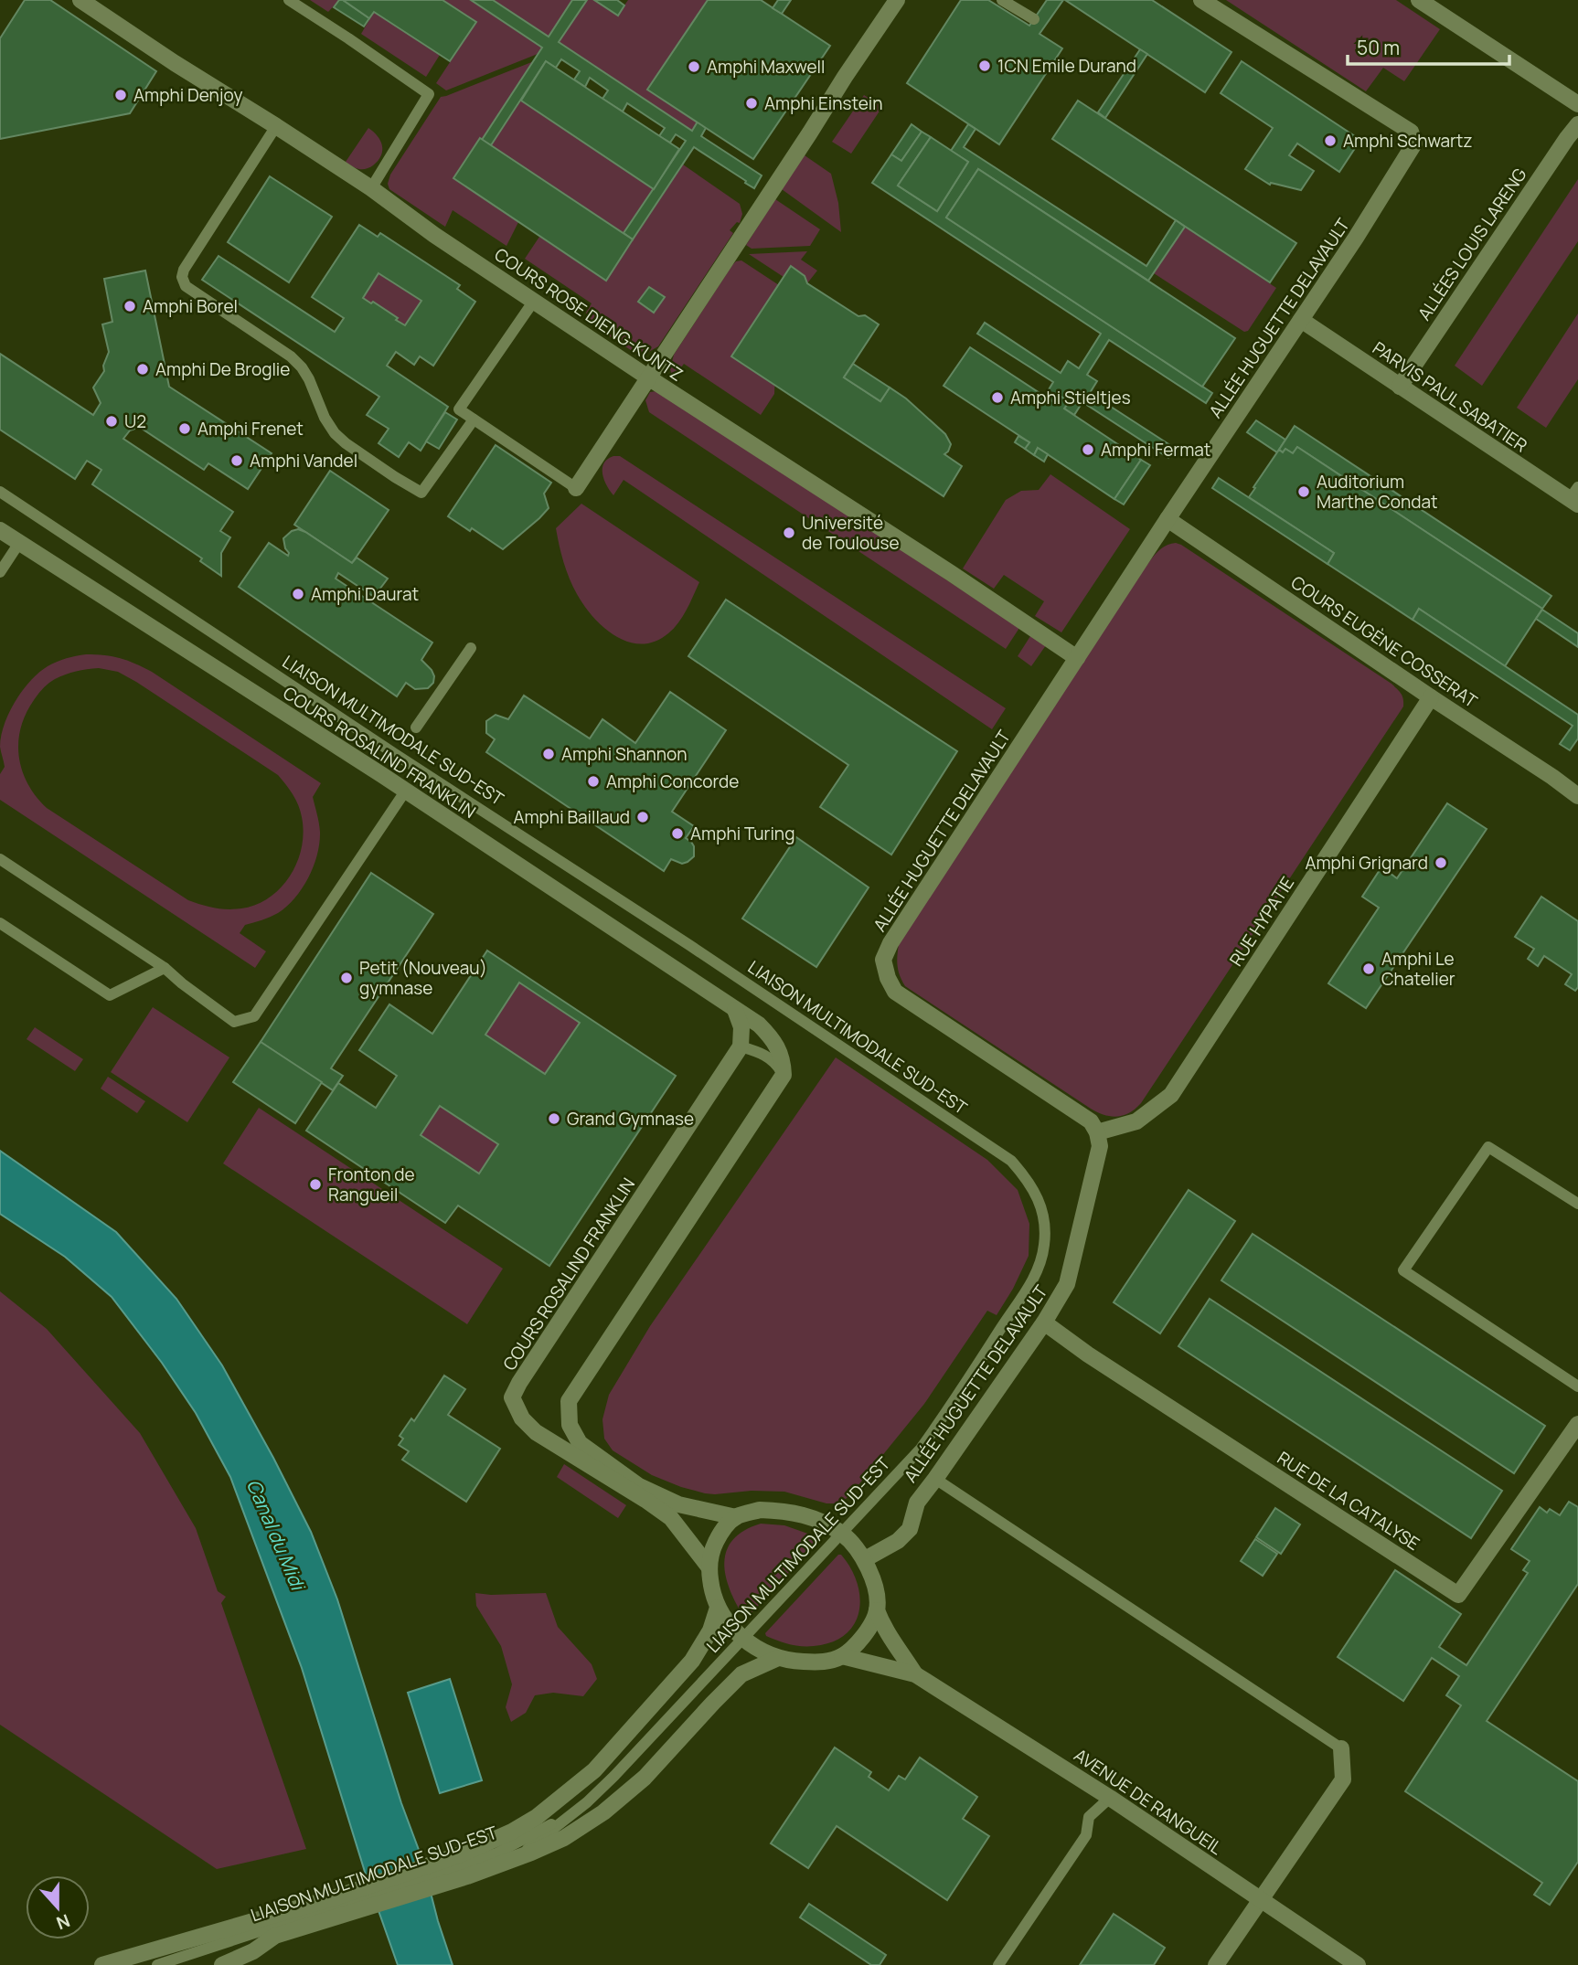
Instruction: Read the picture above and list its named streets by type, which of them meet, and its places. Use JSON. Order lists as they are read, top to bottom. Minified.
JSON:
{"streets":{"street":["ALLÉES LOUIS LARENG","COURS ROSE DIENG-KUNTZ","ALLÉE HUGUETTE DELAVAULT","PARVIS PAUL SABATIER","COURS EUGÈNE COSSERAT","COURS ROSALIND FRANKLIN","RUE HYPATIE","RUE DE LA CATALYSE","AVENUE DE RANGUEIL"],"lane":["LIAISON MULTIMODALE SUD-EST"]},"crossings":[["ALLÉES LOUIS LARENG","PARVIS PAUL SABATIER"],["COURS ROSE DIENG-KUNTZ","ALLÉE HUGUETTE DELAVAULT"],["ALLÉE HUGUETTE DELAVAULT","PARVIS PAUL SABATIER"],["ALLÉE HUGUETTE DELAVAULT","COURS EUGÈNE COSSERAT"],["ALLÉE HUGUETTE DELAVAULT","RUE HYPATIE"],["ALLÉE HUGUETTE DELAVAULT","RUE DE LA CATALYSE"],["ALLÉE HUGUETTE DELAVAULT","AVENUE DE RANGUEIL"],["COURS EUGÈNE COSSERAT","RUE HYPATIE"]],"water":["Canal du Midi"],"places":["1CN Emile Durand","Amphi Maxwell","Amphi Denjoy","Amphi Einstein","Amphi Schwartz","Amphi Borel","Amphi De Broglie","Amphi Stieltjes","U2","Amphi Frenet","Amphi Fermat","Amphi Vandel","Auditorium Marthe Condat","Université de Toulouse","Amphi Daurat","Amphi Shannon","Amphi Concorde","Amphi Baillaud","Amphi Turing","Amphi Grignard","Amphi Le Chatelier","Petit (Nouveau) gymnase","Grand Gymnase","Fronton de Rangueil"],"scale_bar":"50 m","north":"bottom"}
